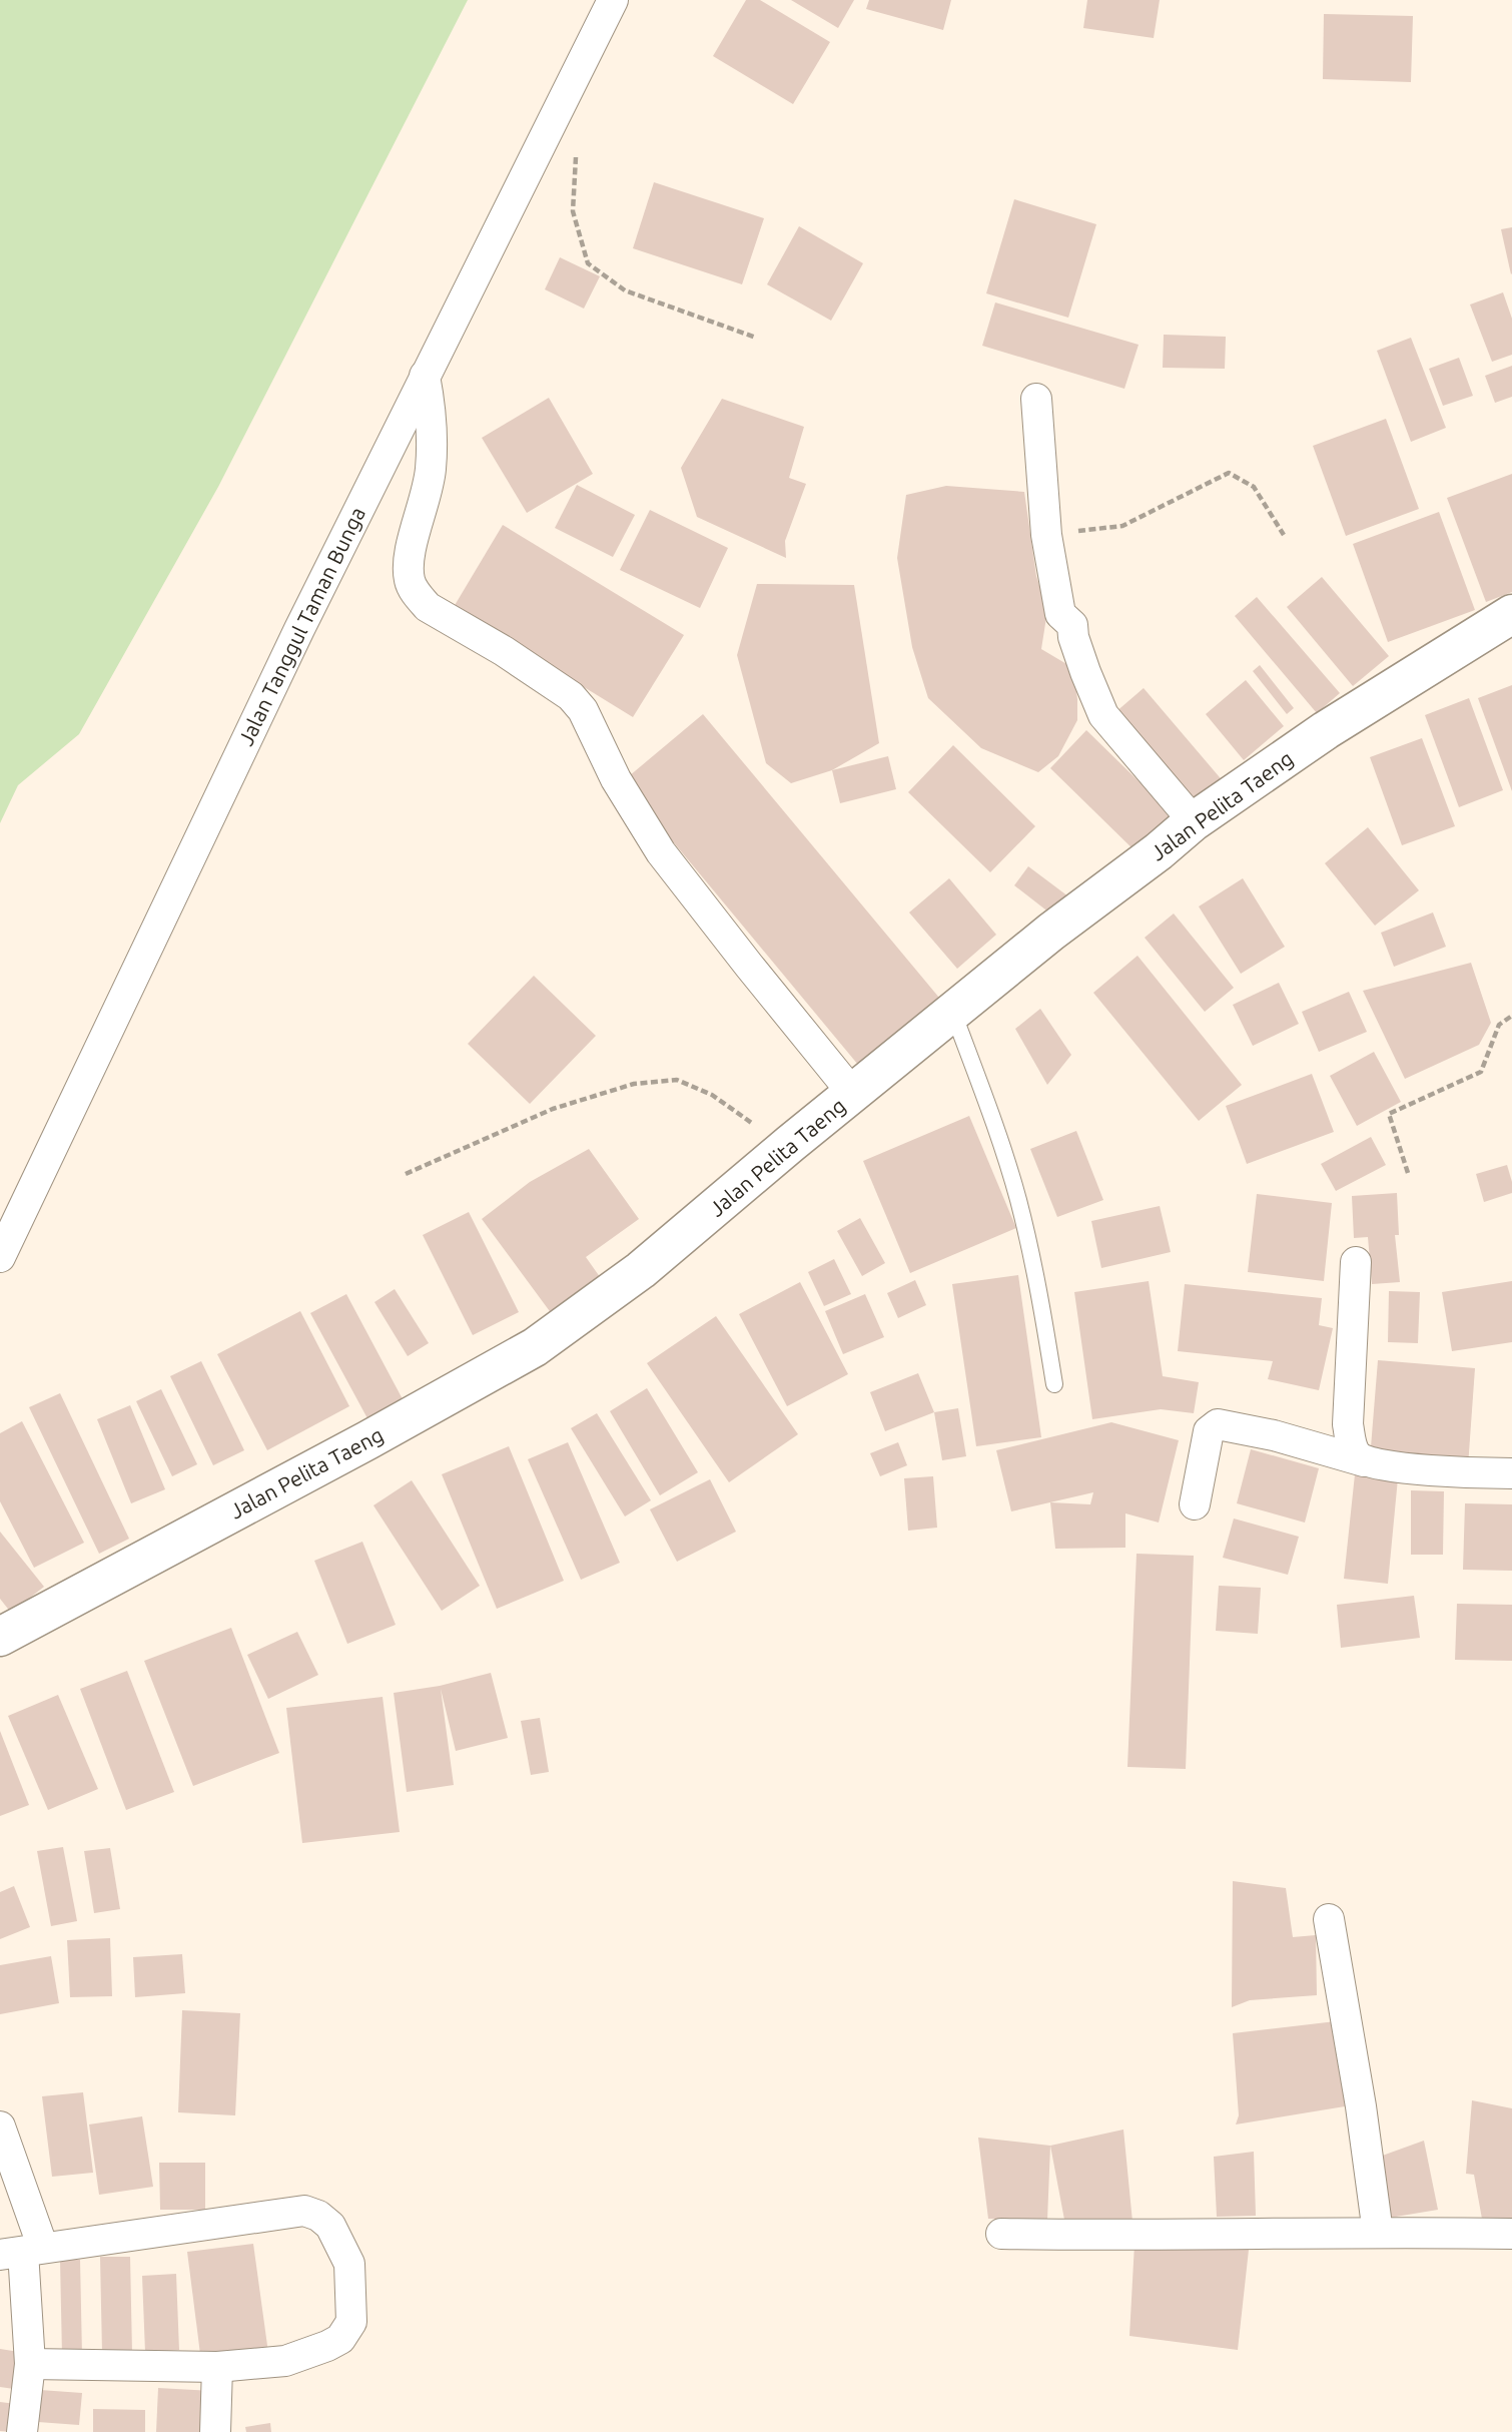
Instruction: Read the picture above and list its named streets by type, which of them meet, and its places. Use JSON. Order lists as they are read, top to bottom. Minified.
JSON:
{"streets":{"street":["Jalan Tanggul Taman Bunga","Jalan Pelita Taeng"]}}
